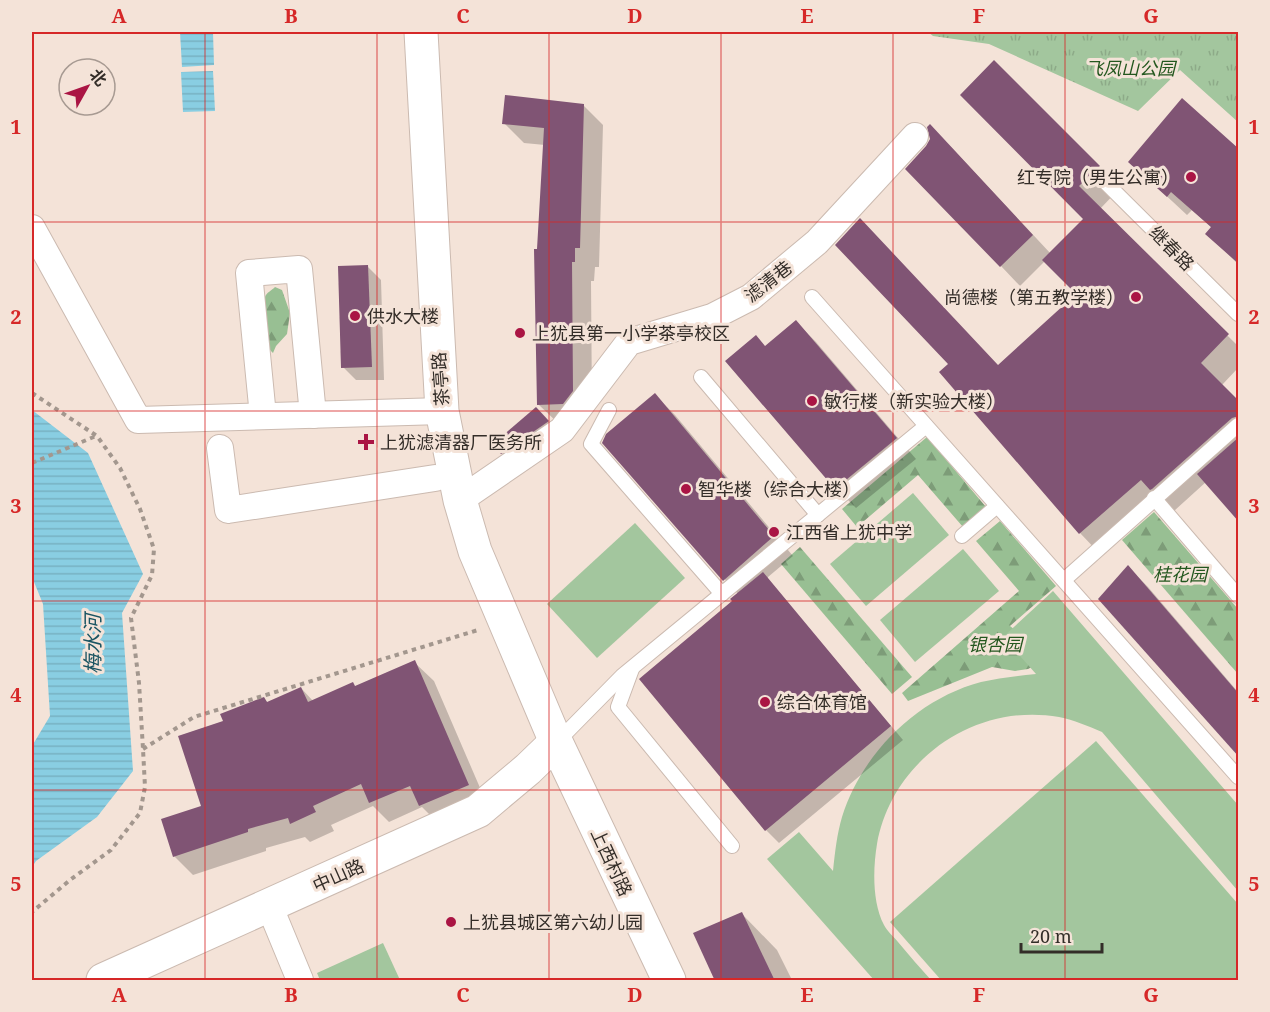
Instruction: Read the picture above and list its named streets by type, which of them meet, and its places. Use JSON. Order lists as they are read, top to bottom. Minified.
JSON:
{"streets":{"street":["滤清巷","茶亭路","上西村路","中山路"],"lane":["继春路"]},"crossings":[["滤清巷","茶亭路"],["茶亭路","上西村路"],["茶亭路","中山路"],["上西村路","中山路"]],"water":["梅水河"],"parks":["飞凤山公园","桂花园","银杏园"],"places":{"other":["红专院（男生公寓）","尚德楼（第五教学楼）","供水大楼","上犹县第一小学茶亭校区","敏行楼（新实验大楼）","智华楼（综合大楼）","江西省上犹中学","综合体育馆","上犹县城区第六幼儿园"],"health":["上犹滤清器厂医务所"]},"scale_bar":"20 m","north":"top right","grid":{"columns":["A","B","C","D","E","F","G"],"rows":["1","2","3","4","5"]}}
